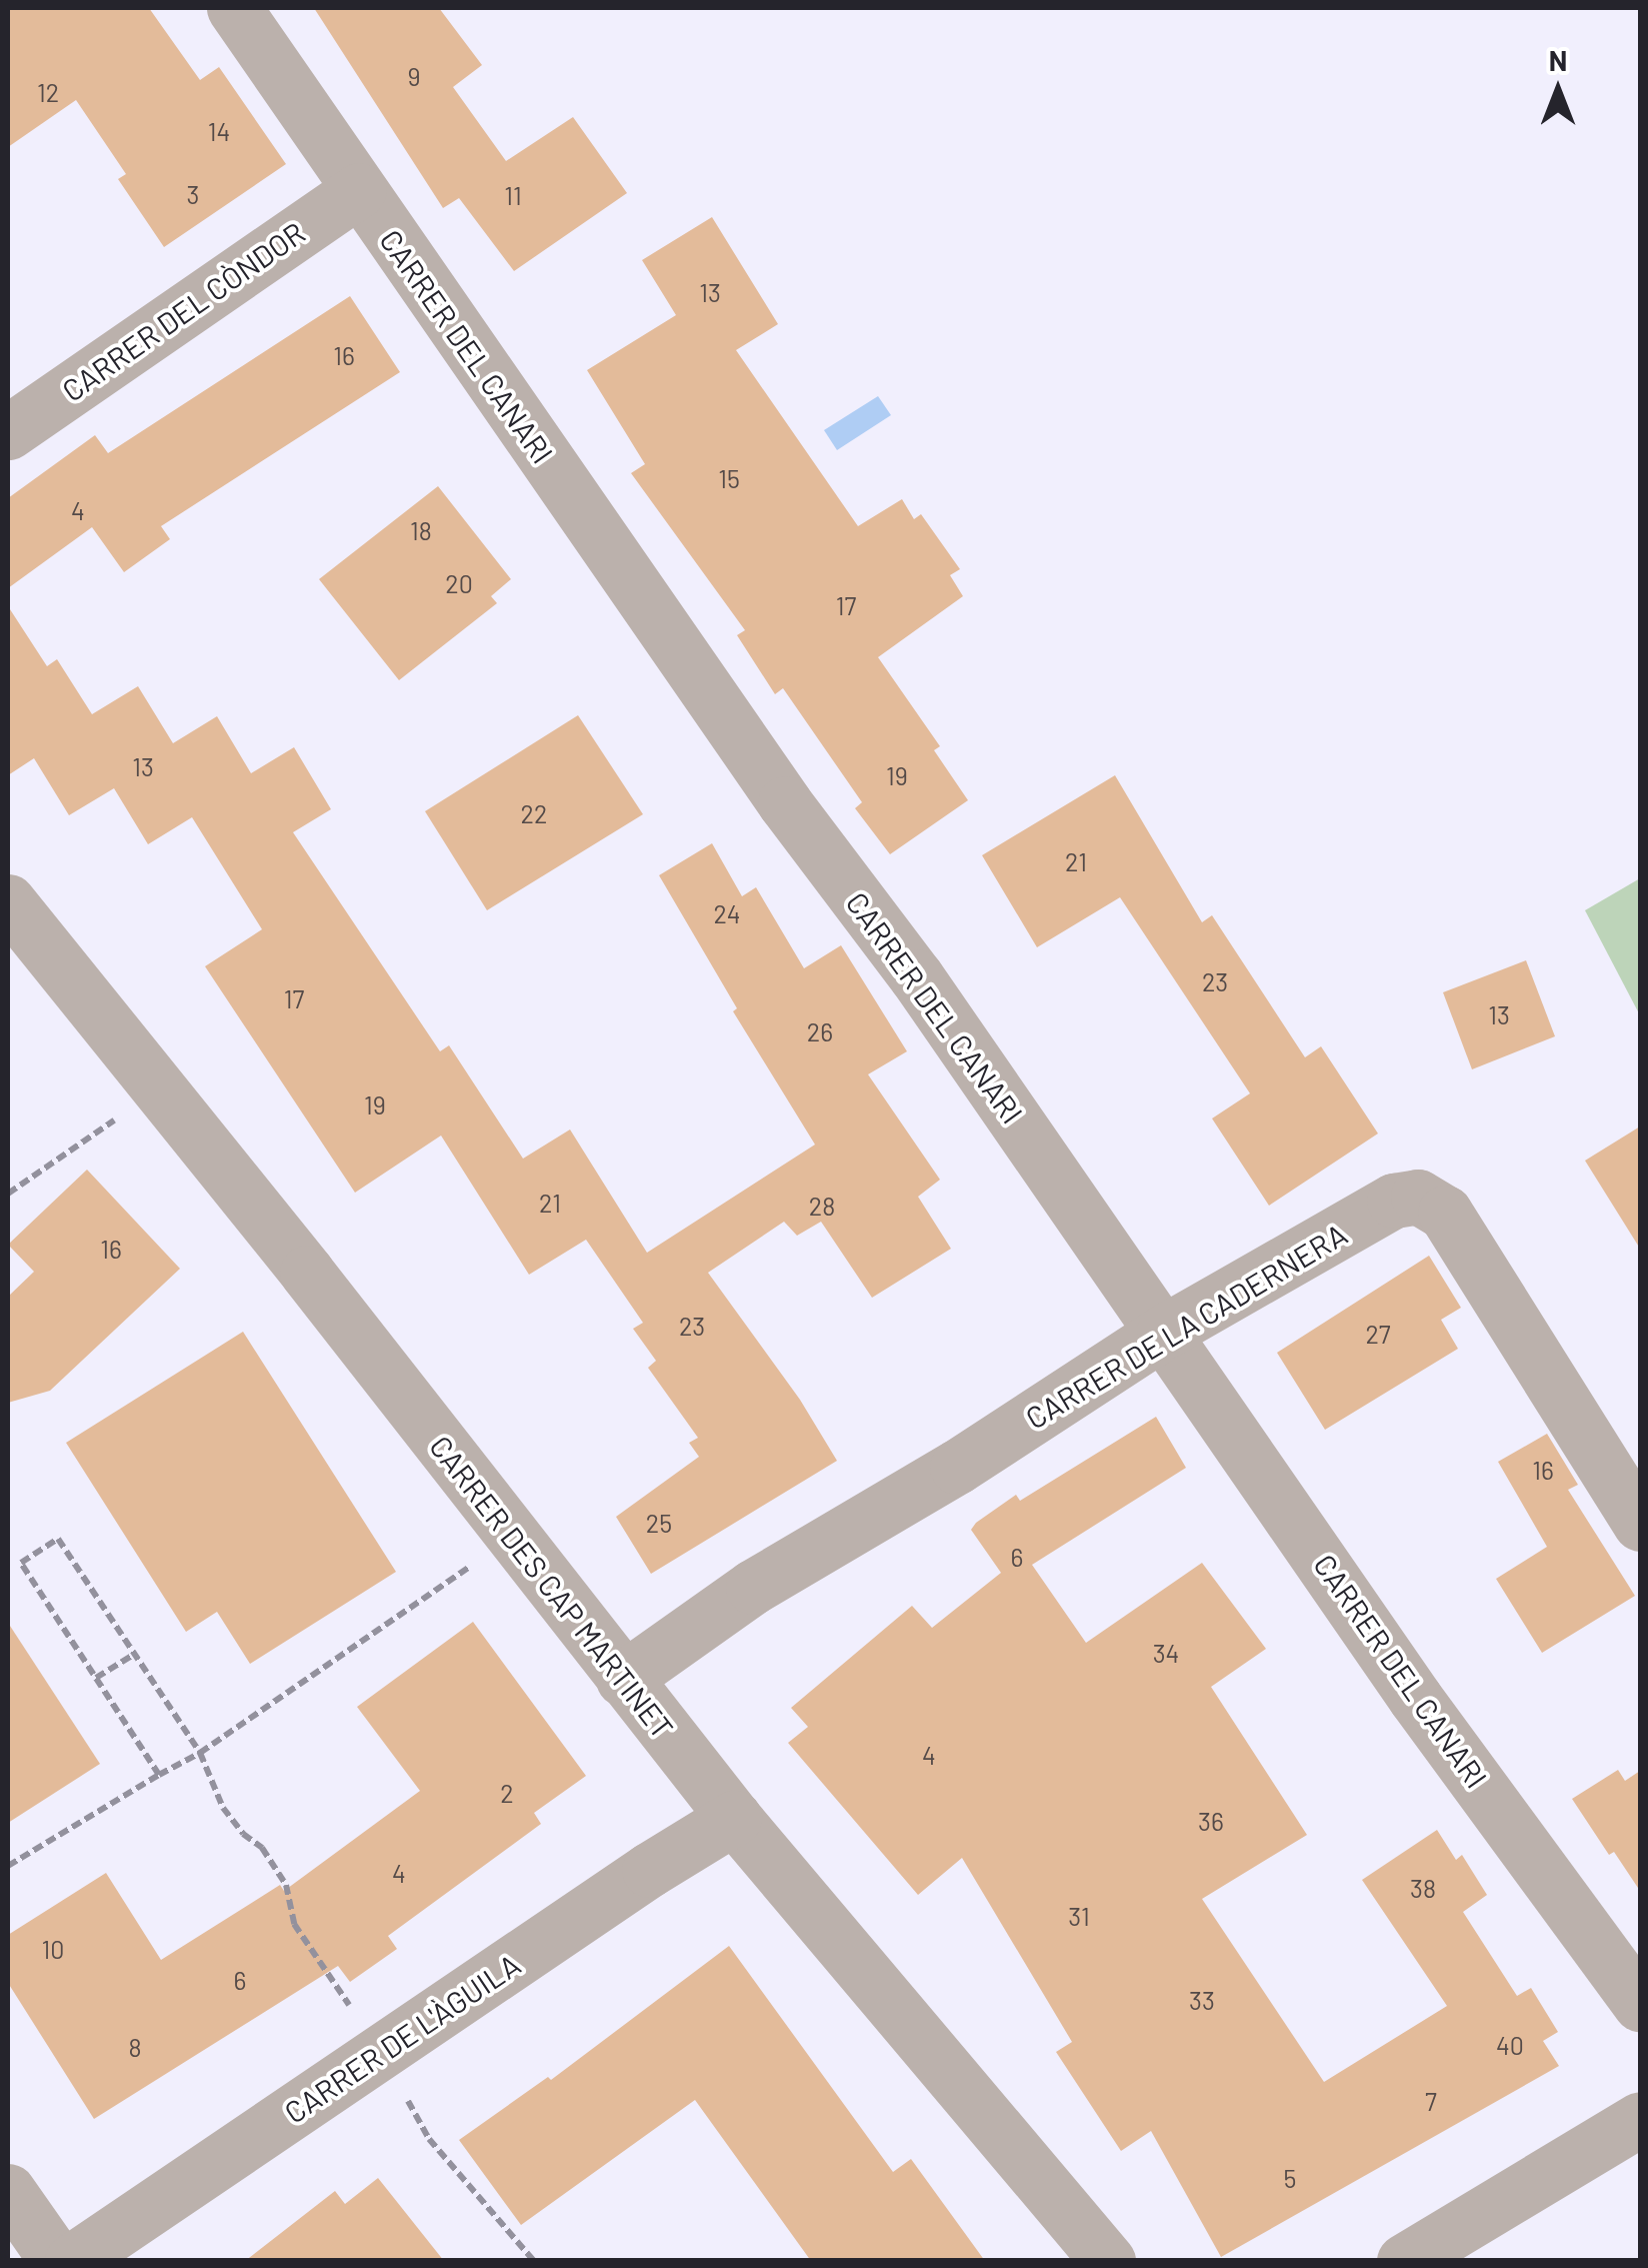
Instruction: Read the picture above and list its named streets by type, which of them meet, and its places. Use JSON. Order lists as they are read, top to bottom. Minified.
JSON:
{"streets":{"street":["CARRER DEL CÒNDOR","CARRER DEL CANARI","CARRER DE LA CADERNERA","CARRER DES CAP MARTINET","CARRER DE L'ÀGUILA"]},"crossings":[["CARRER DEL CÒNDOR","CARRER DEL CANARI"],["CARRER DEL CANARI","CARRER DE LA CADERNERA"],["CARRER DE LA CADERNERA","CARRER DES CAP MARTINET"],["CARRER DES CAP MARTINET","CARRER DE L'ÀGUILA"]],"house_numbers":["9","12","14","3","11","13","16","15","4","18","20","17","13","19","22","21","24","23","17","13","26","19","21","28","16","23","27","16","25","6","34","4","2","36","4","38","31","10","6","33","40","8","7","5"],"north":"top"}
